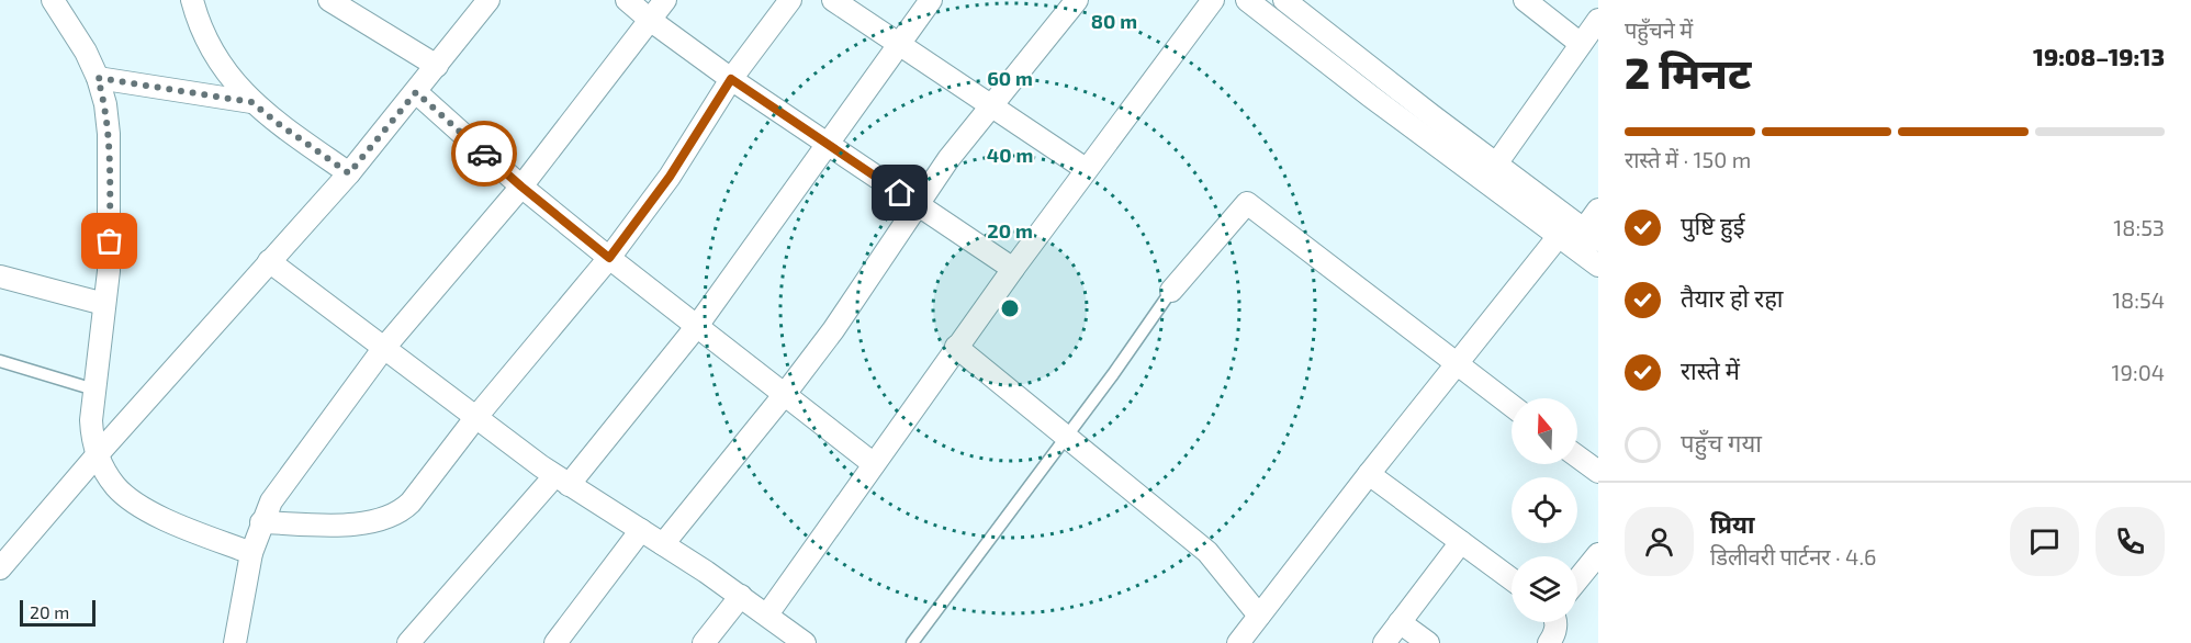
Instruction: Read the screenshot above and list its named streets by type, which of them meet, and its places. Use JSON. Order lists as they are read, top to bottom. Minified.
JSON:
{"scale_bar":"20 m","north":"top","page":{"heading":["2 मिनट","पहुँचने में","19:08–19:13"],"panel":["प्रिया","डिलीवरी पार्टनर · 4.6"],"bar":"रास्ते में · 150 m","list":[["पुष्टि हुई","18:53"],["तैयार हो रहा","18:54"],["रास्ते में","19:04"],"पहुँच गया"],"scale":"20 m"},"rings":["80 m","60 m","40 m","20 m"]}
